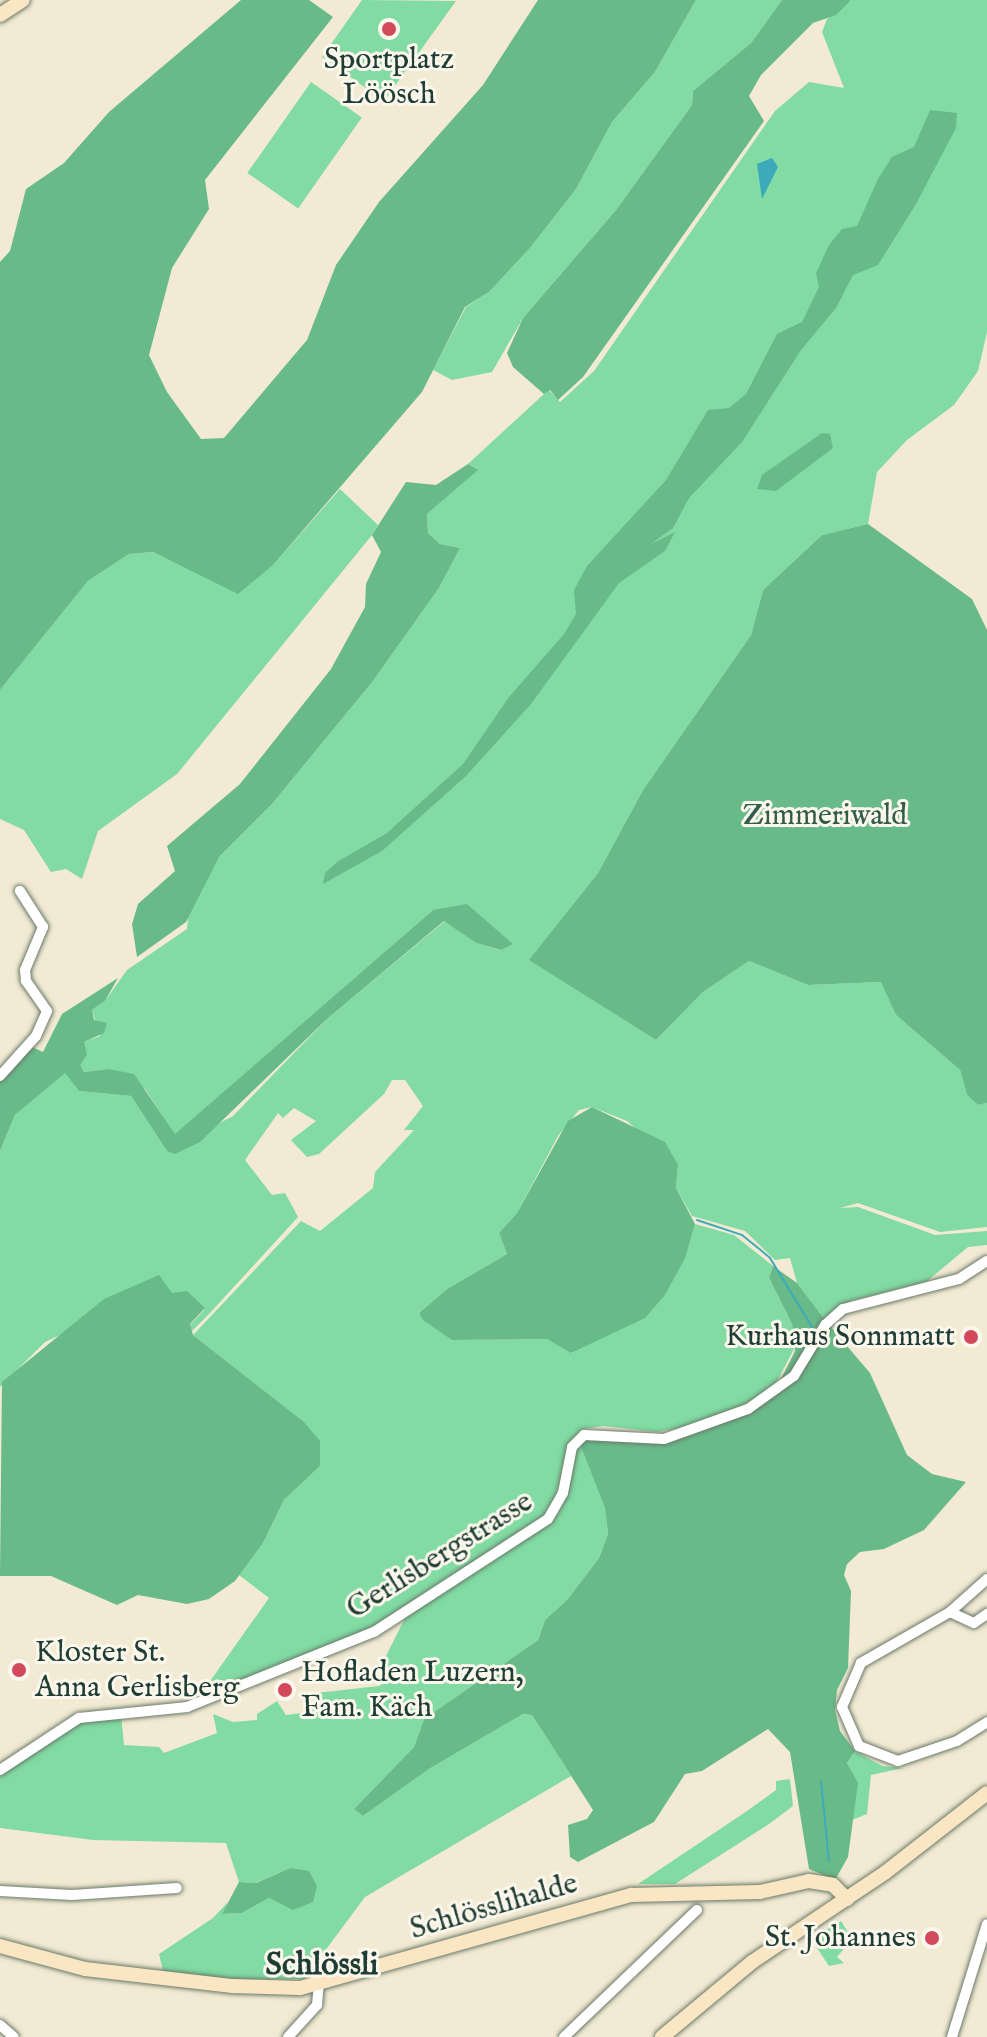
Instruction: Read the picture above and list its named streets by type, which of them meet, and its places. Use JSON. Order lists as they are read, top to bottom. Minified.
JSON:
{"streets":{"main road":["Schlösslihalde"],"street":["Gerlisbergstrasse"]},"districts":["Schlössli"],"parks":["Zimmeriwald"],"places":["Sportplatz Löösch","Kurhaus Sonnmatt","Kloster St. Anna Gerlisberg","Hofladen Luzern, Fam. Käch","St. Johannes"]}
